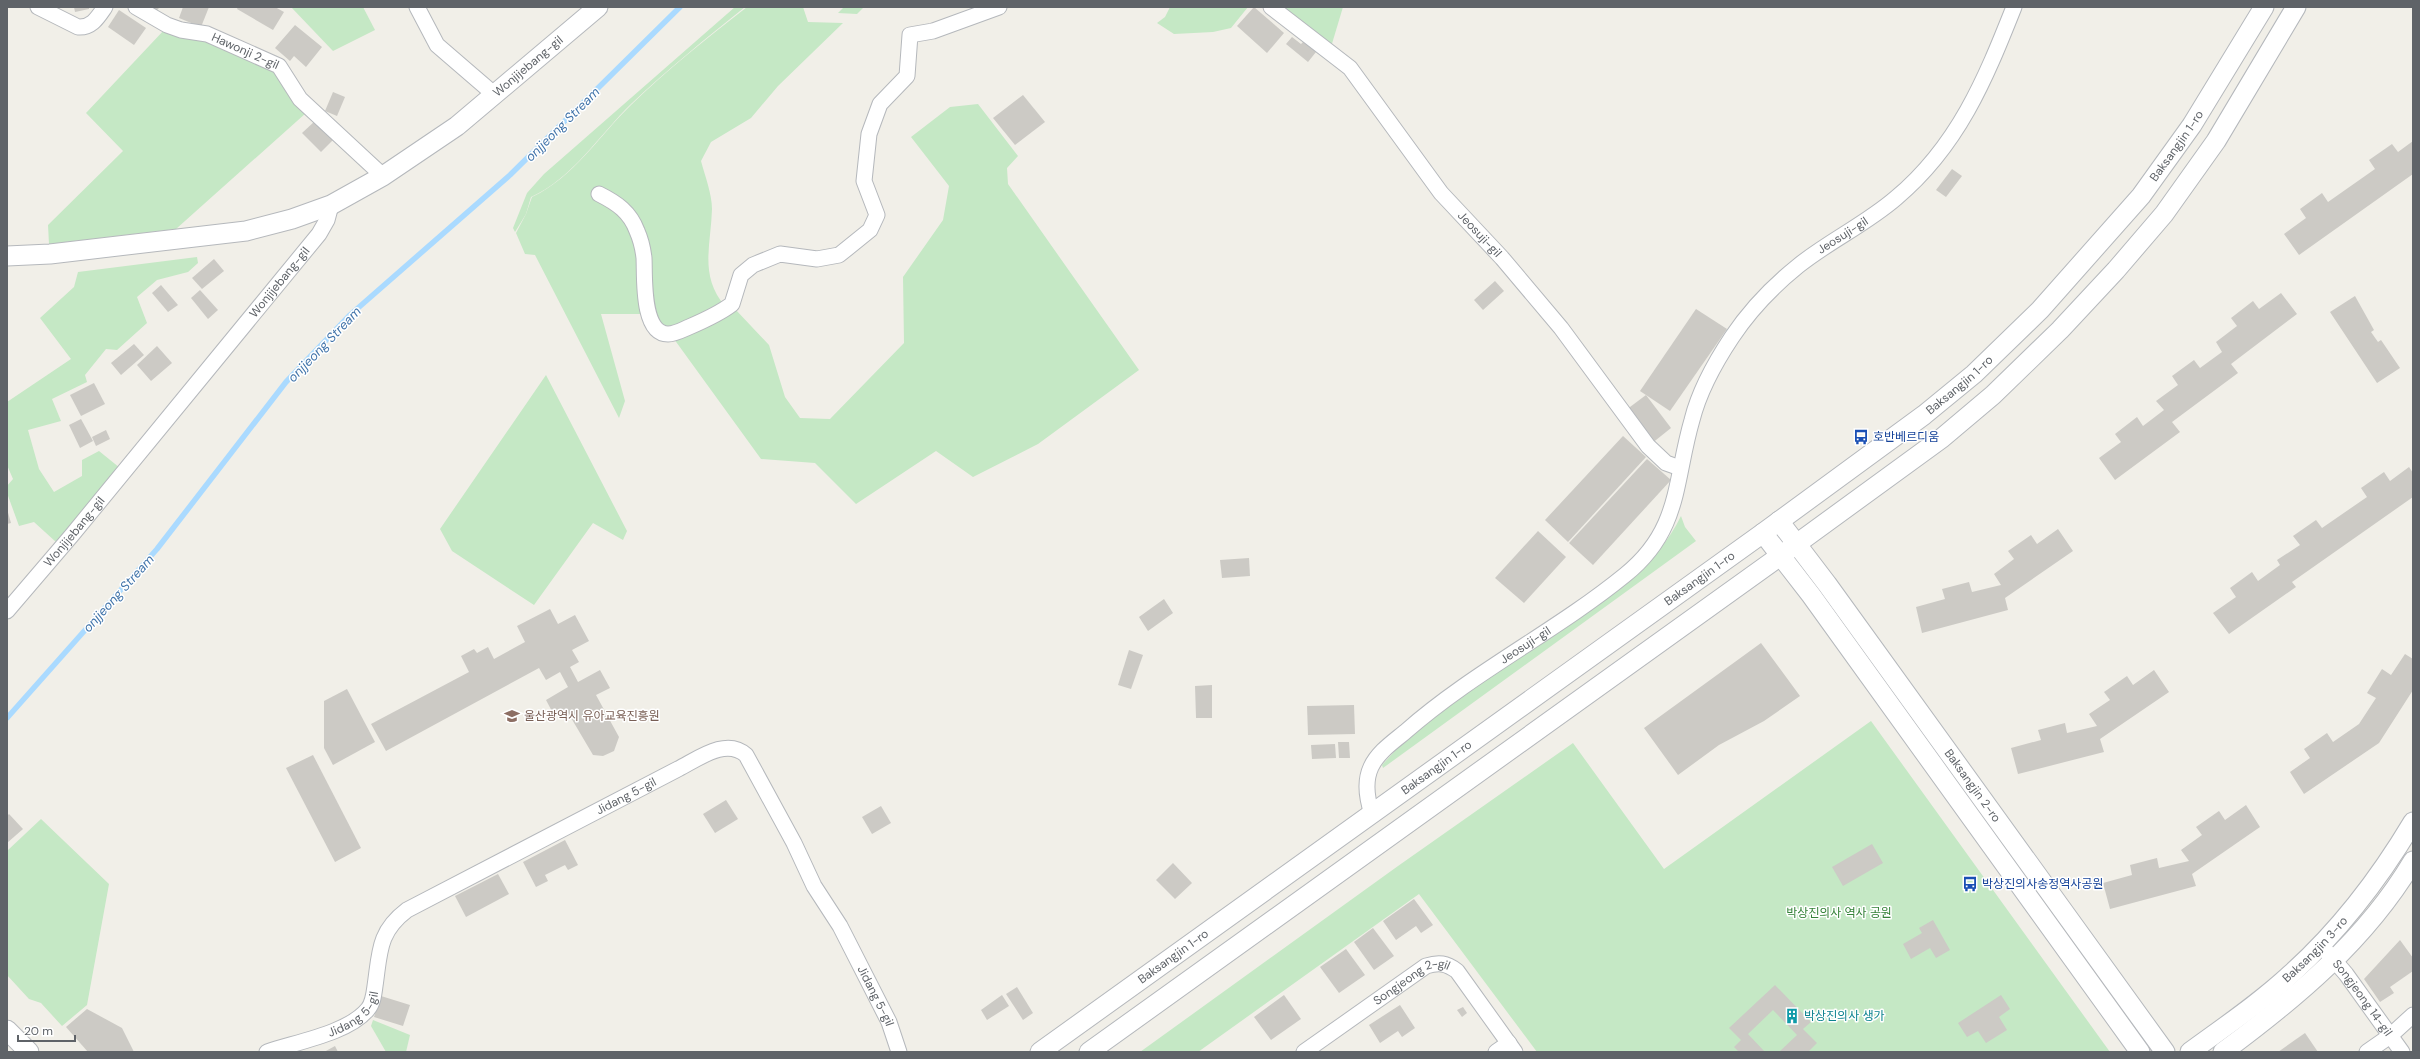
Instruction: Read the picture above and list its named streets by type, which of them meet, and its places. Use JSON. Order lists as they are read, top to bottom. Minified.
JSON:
{"streets":{"street":["Hawonji 2-gil","Wonjijebang-gil","Baksangjin 1-ro","Jeosuji-gil","Baksangjin 2-ro","Jidang 5-gil","Baksangjin 3-ro","Songjeong 2-gil","Songjeong 14-gil"]},"crossings":[["Hawonji 2-gil","Wonjijebang-gil"],["Baksangjin 1-ro","Jeosuji-gil"],["Baksangjin 1-ro","Baksangjin 2-ro"],["Baksangjin 3-ro","Songjeong 14-gil"]],"water":["onjjeong Stream"],"parks":["박상진의사 역사 공원"],"places":{"bus stop":["호반베르디움","박상진의사송정역사공원"],"school or university":["울산광역시 유아교육진흥원"],"building":["박상진의사 생가"]},"scale_bar":"20 m"}
